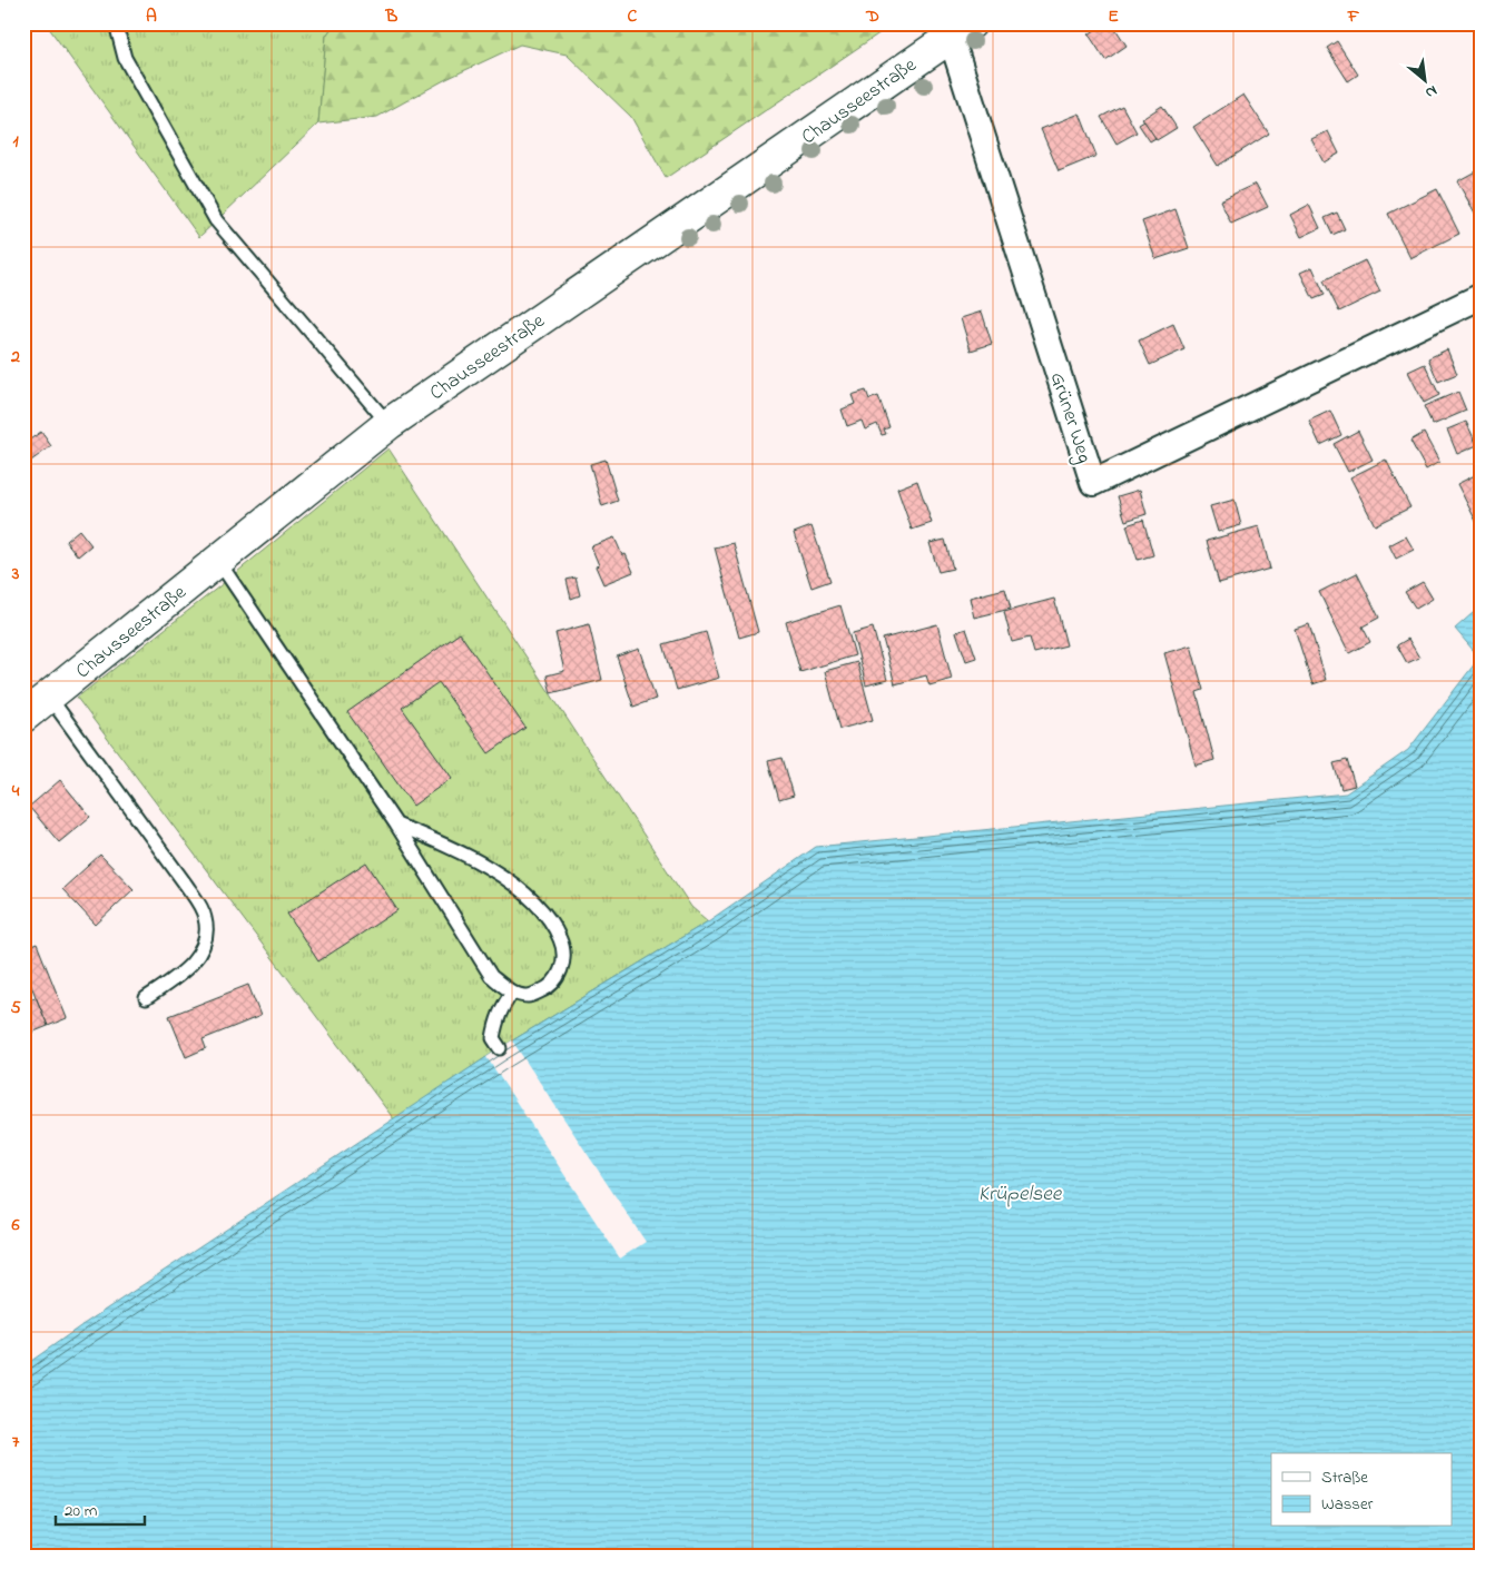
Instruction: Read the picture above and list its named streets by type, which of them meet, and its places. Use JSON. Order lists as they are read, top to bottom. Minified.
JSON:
{"streets":{"main road":["Chausseestraße"],"street":["Grüner Weg"]},"crossings":[["Chausseestraße","Grüner Weg"]],"water":["Krüpelsee"],"legend":["Straße","Wasser"],"scale_bar":"20 m","north":"bottom right","grid":{"columns":["A","B","C","D","E","F"],"rows":["1","2","3","4","5","6","7"]}}
